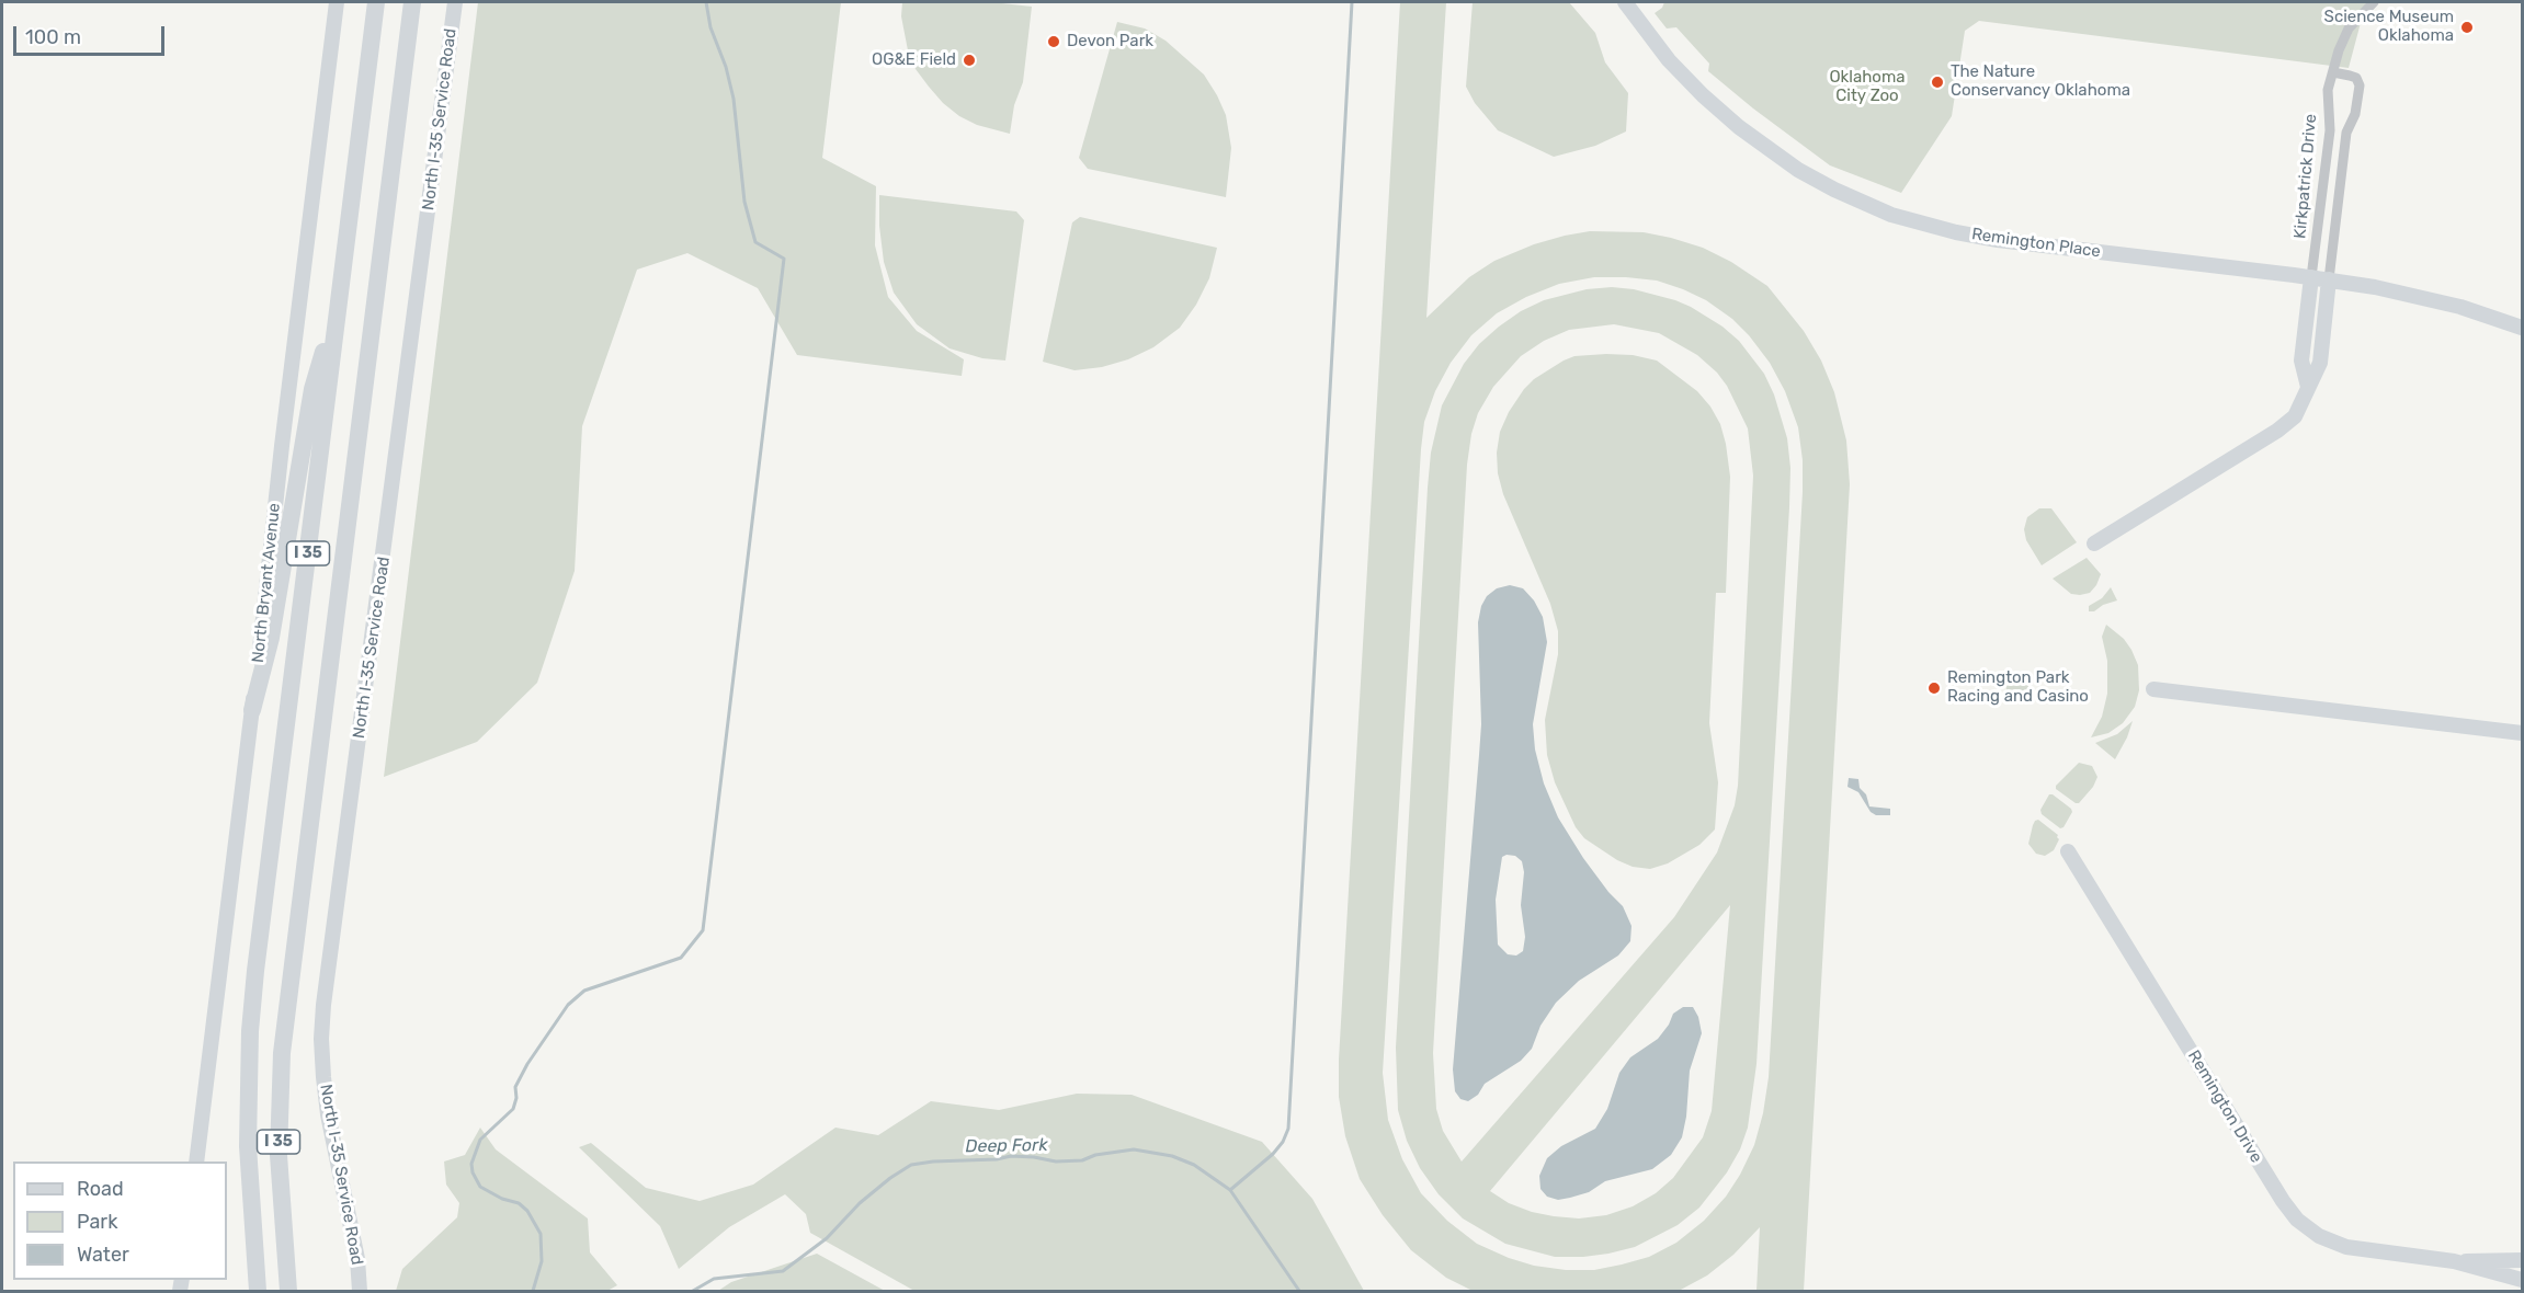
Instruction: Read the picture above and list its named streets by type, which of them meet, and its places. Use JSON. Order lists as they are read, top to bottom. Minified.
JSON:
{"streets":{"highway":["I 35"],"main road":["North I-35 Service Road","Remington Place","North Bryant Avenue","Remington Drive"],"street":["Kirkpatrick Drive"]},"crossings":[["Kirkpatrick Drive","Remington Place"]],"water":["Deep Fork"],"parks":["Oklahoma City Zoo"],"places":["Science Museum Oklahoma","Devon Park","OG&E Field","The Nature Conservancy Oklahoma","Remington Park Racing and Casino"],"legend":["Road","Park","Water"],"scale_bar":"100 m"}
